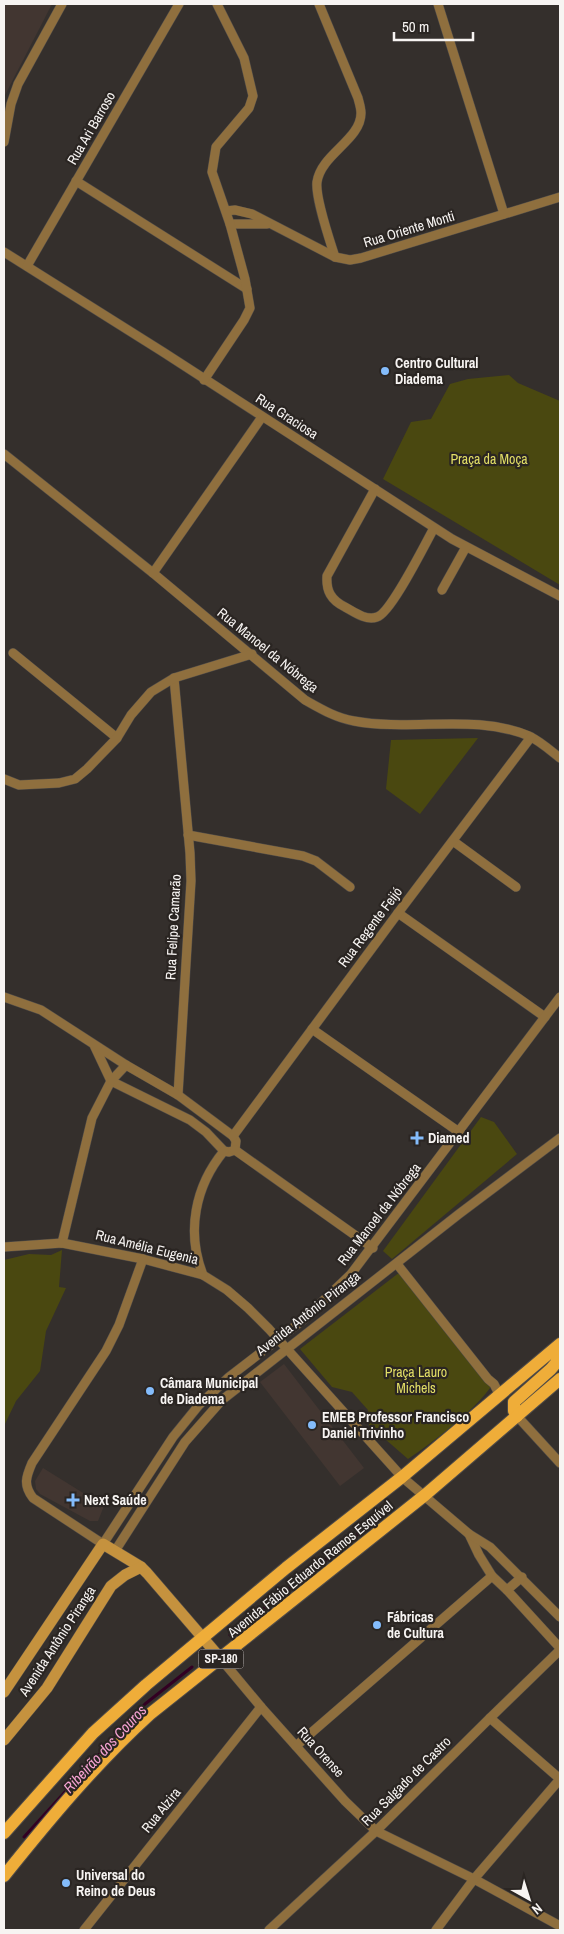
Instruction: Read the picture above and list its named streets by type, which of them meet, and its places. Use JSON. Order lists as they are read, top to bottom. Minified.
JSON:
{"streets":{"main road":["Avenida Antônio Piranga","Avenida Fábio Eduardo Ramos Esquível","SP-180","Rua Orense"],"street":["Rua Ari Barroso","Rua Oriente Monti","Rua Graciosa","Rua Manoel da Nóbrega","Rua Felipe Camarão","Rua Regente Feijó","Rua Amélia Eugenia","Rua Salgado de Castro","Rua Alzira"]},"crossings":[["Rua Ari Barroso","Rua Graciosa"],["Rua Manoel da Nóbrega","Rua Regente Feijó"],["Rua Manoel da Nóbrega","Rua Amélia Eugenia"],["Rua Manoel da Nóbrega","Avenida Antônio Piranga"],["Rua Amélia Eugenia","Avenida Antônio Piranga"],["Rua Amélia Eugenia","Avenida Fábio Eduardo Ramos Esquível"],["Avenida Antônio Piranga","Rua Orense"],["Avenida Fábio Eduardo Ramos Esquível","Rua Orense"],["Rua Orense","Rua Salgado de Castro"],["Rua Orense","Rua Alzira"]],"water":["Ribeirão dos Couros"],"parks":["Praça da Moça","Praça Lauro Michels"],"places":{"other":["Centro Cultural Diadema","Câmara Municipal de Diadema","EMEB Professor Francisco Daniel Trivinho","Fábricas de Cultura","Universal do Reino de Deus"],"health":["Diamed","Next Saúde"]},"scale_bar":"50 m","north":"bottom right"}
